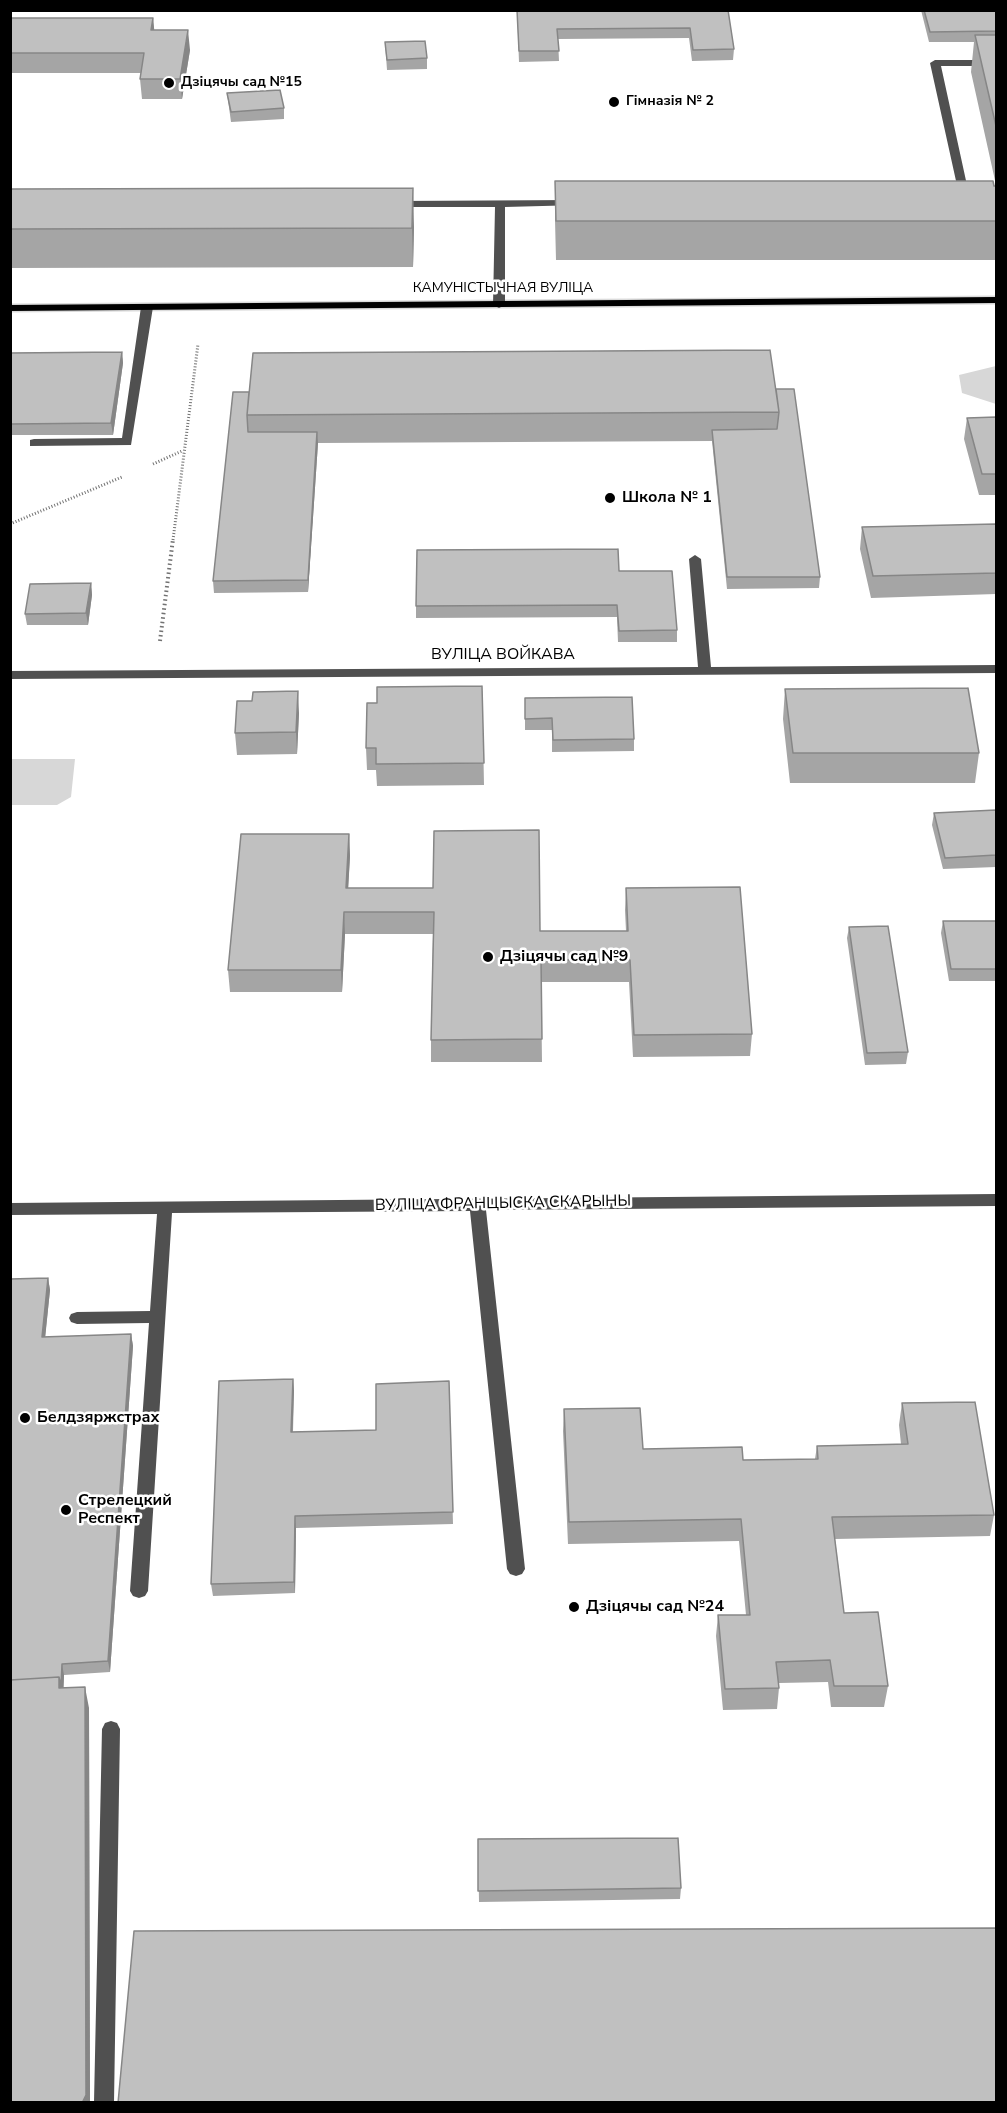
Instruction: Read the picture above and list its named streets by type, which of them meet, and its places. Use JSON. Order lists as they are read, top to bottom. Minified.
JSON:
{"streets":{"main road":["КАМУНІСТЫЧНАЯ ВУЛІЦА"],"street":["ВУЛІЦА ВОЙКАВА","ВУЛІЦА ФРАНЦЫСКА СКАРЫНЫ"]},"places":["Дзіцячы сад №15","Гімназія № 2","Школа № 1","Дзіцячы сад №9","Белдзяржстрах","Стрелецкий Респект","Дзіцячы сад №24"]}
